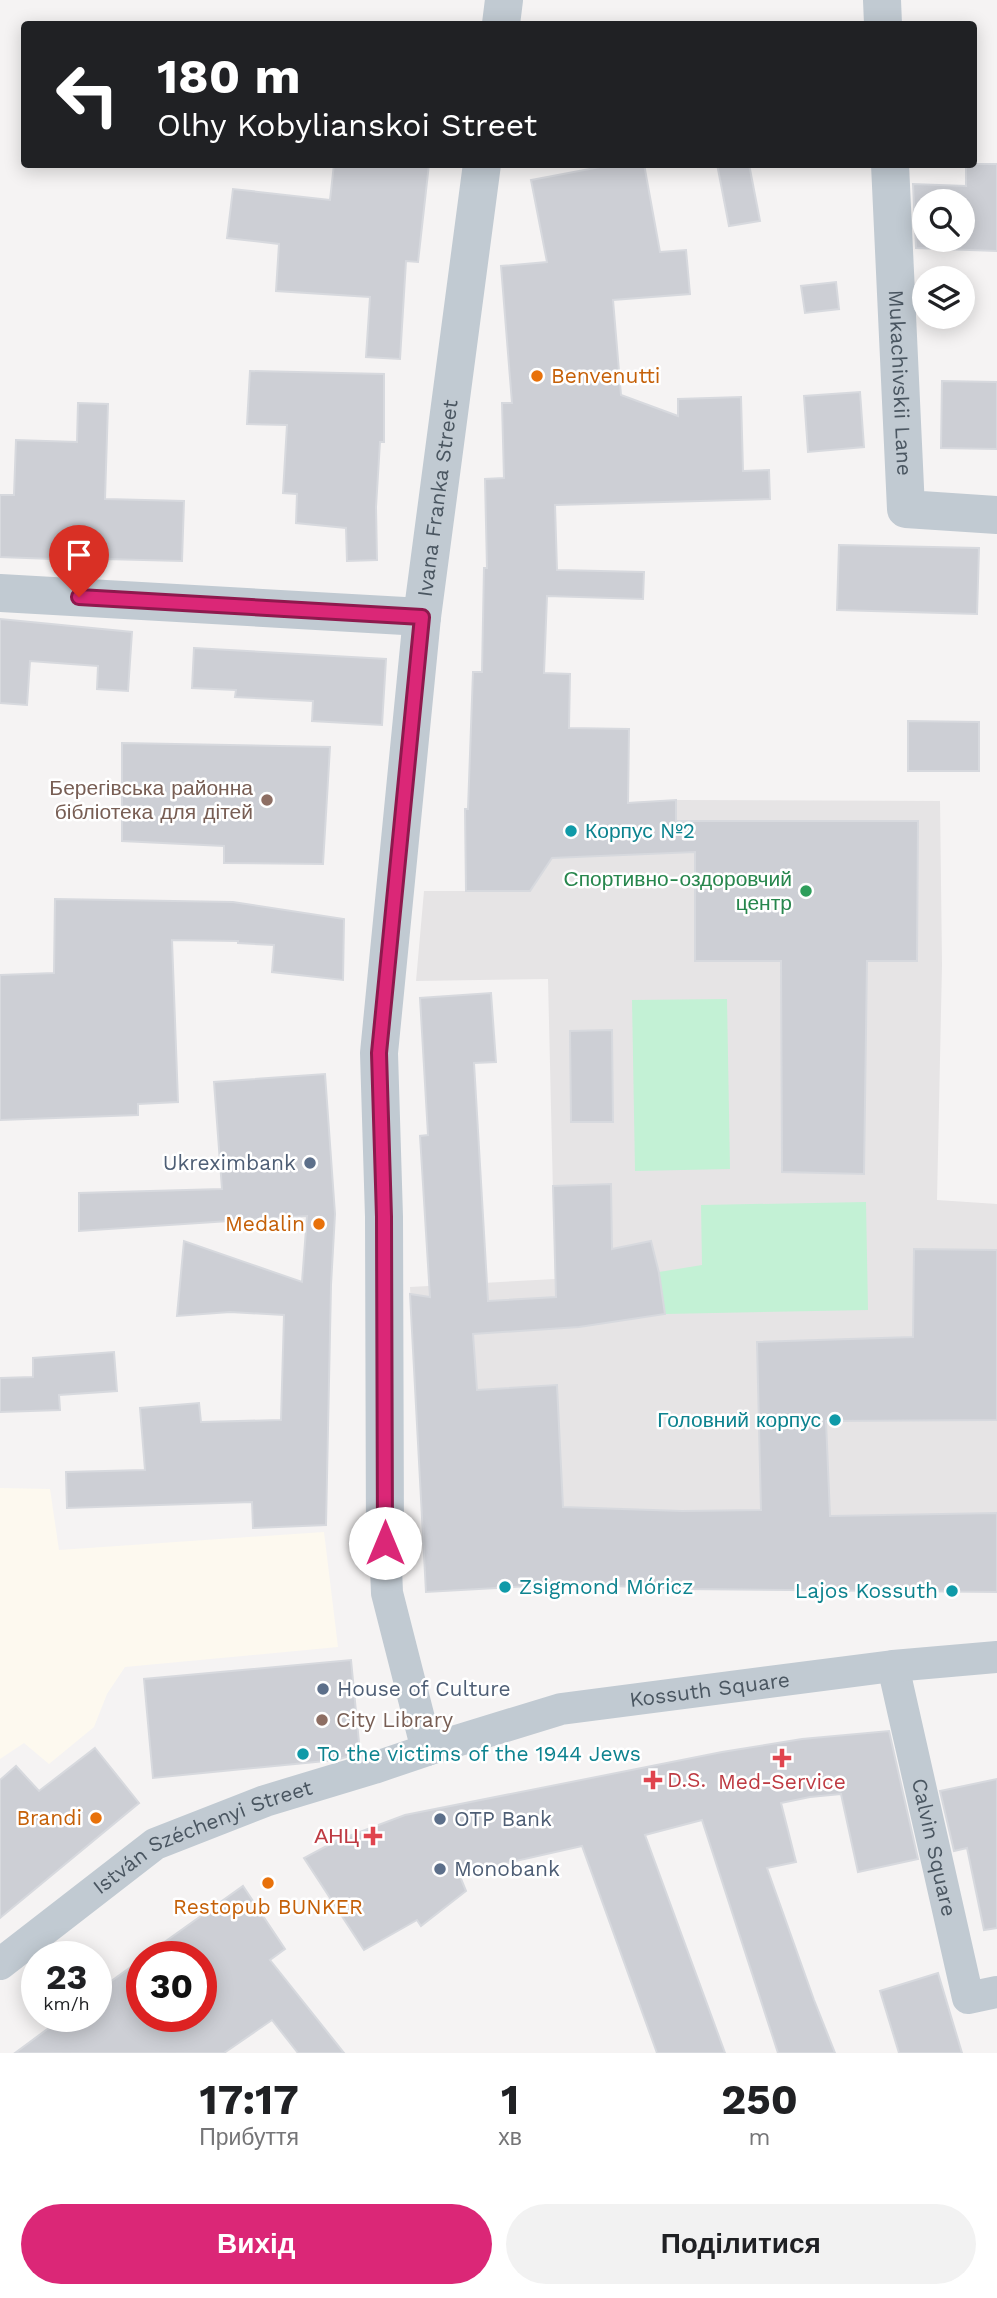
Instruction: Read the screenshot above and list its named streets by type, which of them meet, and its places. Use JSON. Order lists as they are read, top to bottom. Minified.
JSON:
{"streets":{"street":["Mukachivskii Lane","Ivana Franka Street","Kossuth Square","István Széchenyi Street","Calvin Square"]},"crossings":[["Ivana Franka Street","Kossuth Square"],["Ivana Franka Street","István Széchenyi Street"],["Kossuth Square","István Széchenyi Street"],["Kossuth Square","Calvin Square"]],"places":{"other":["Benvenutti","Берегівська районна бібліотека для дітей","Корпус №2","Спортивно-оздоровчий центр","Ukreximbank","Medalin","Головний корпус","Zsigmond Móricz","Lajos Kossuth","House of Culture","City Library","To the victims of the 1944 Jews","Brandi","OTP Bank","Monobank","Restopub BUNKER"],"health":["Med-Service","D.S.","АНЦ"]},"page":{"turn":["180 m","Olhy Kobylianskoi Street"],"speed":"23 km/h","limit":"30","eta":["17:17","Прибуття","1","хв","250","m"],"buttons":["Вихід","Поділитися"]}}
